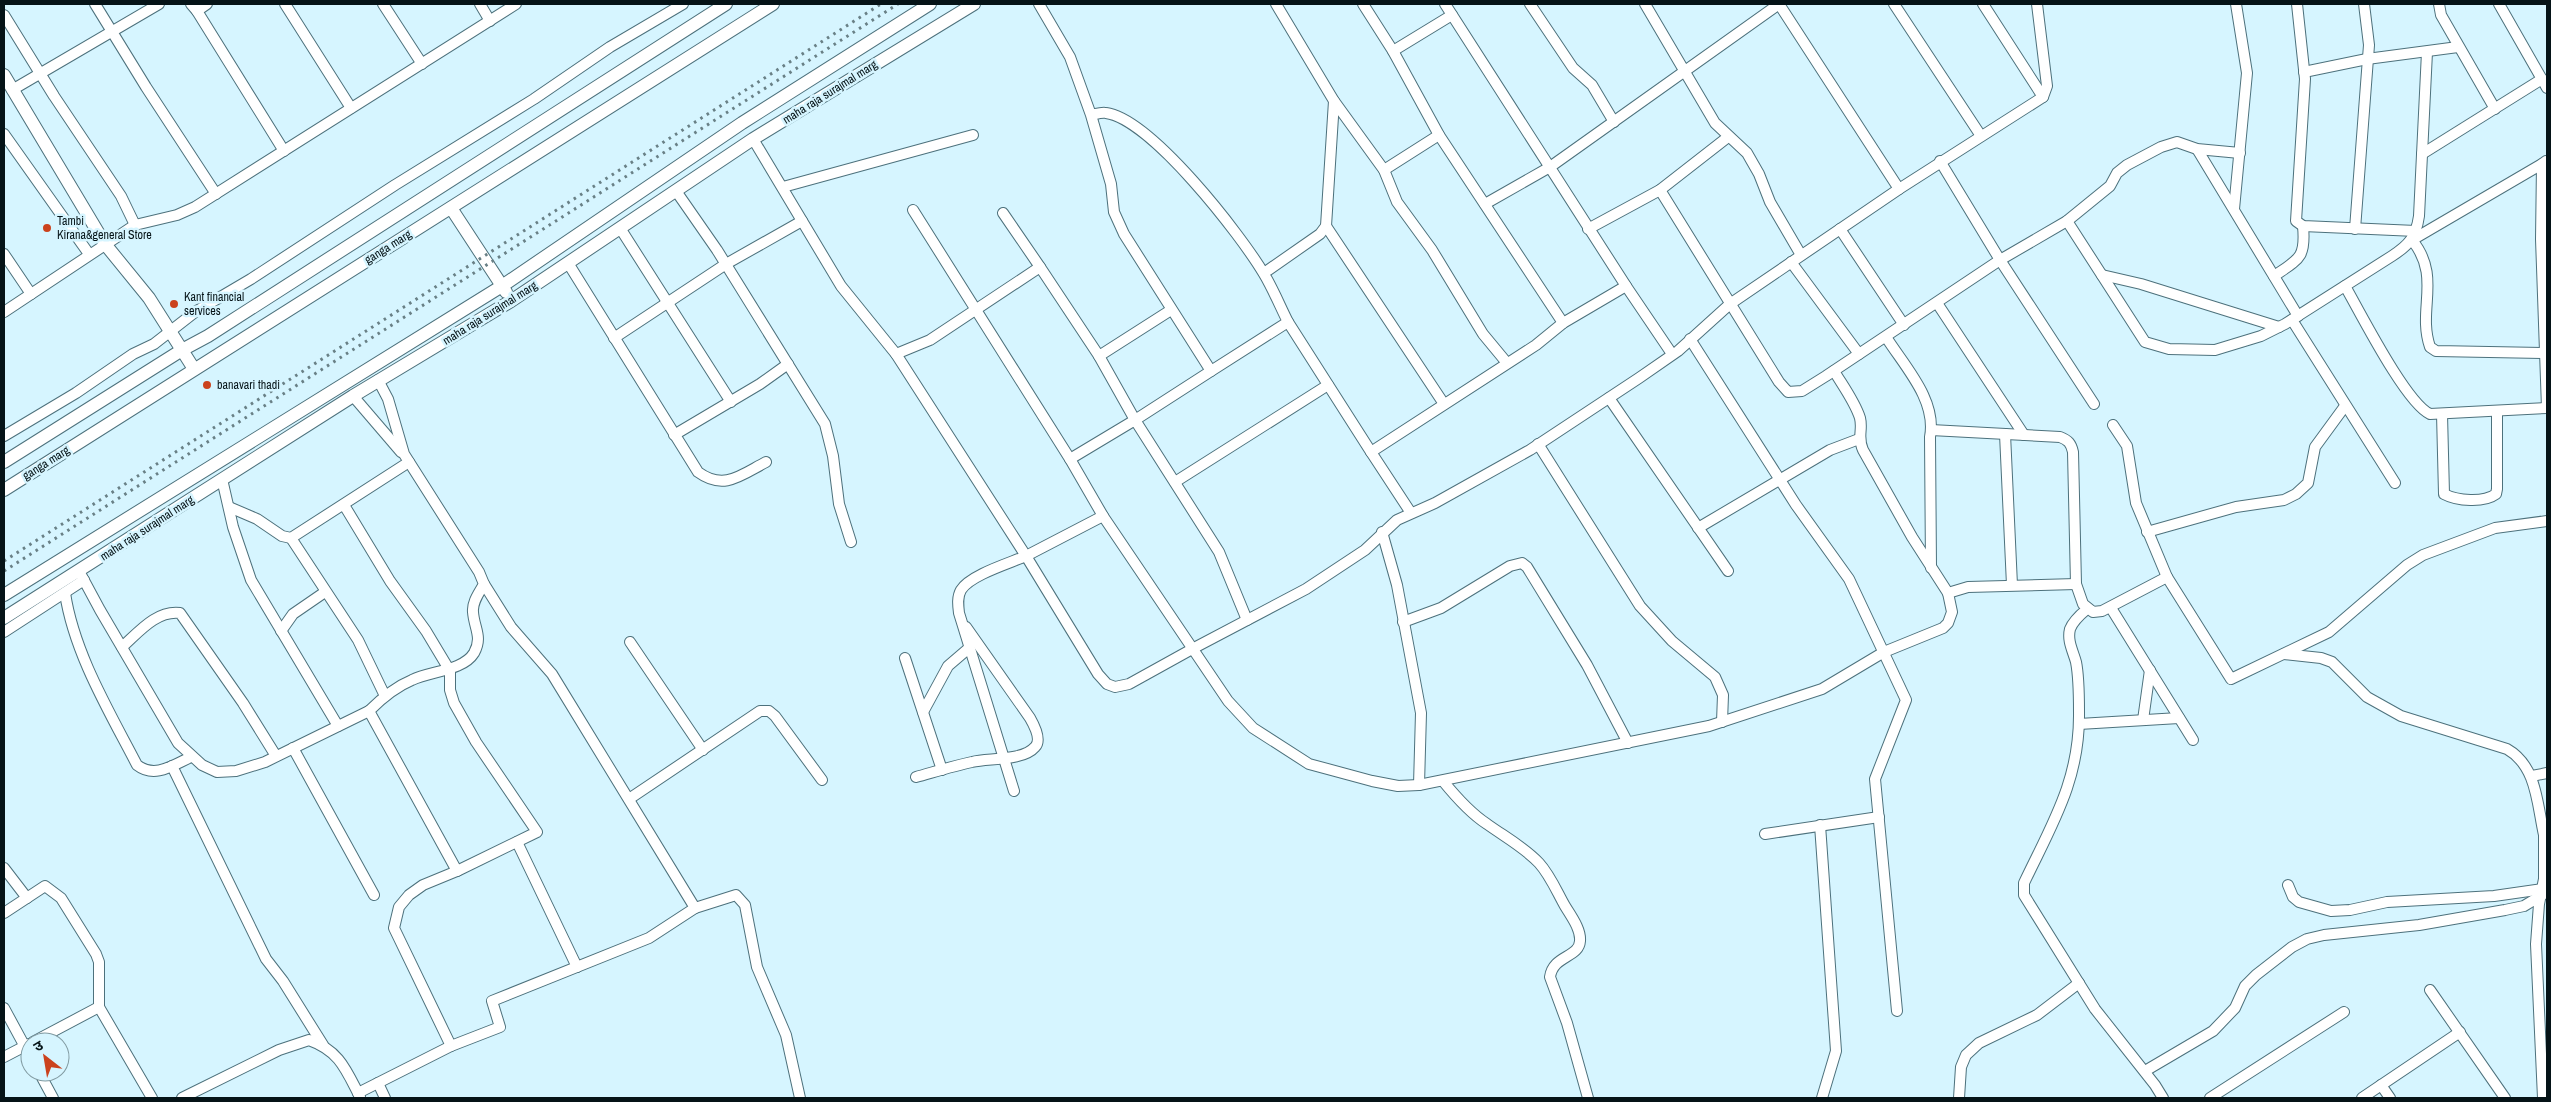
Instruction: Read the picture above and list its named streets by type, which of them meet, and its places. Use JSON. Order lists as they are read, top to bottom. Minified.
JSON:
{"streets":{"street":["maha raja surajmal marg","ganga marg"]},"places":["Tambi Kirana&general Store","Kant financial services","banavari thadi"],"north":"top left"}
